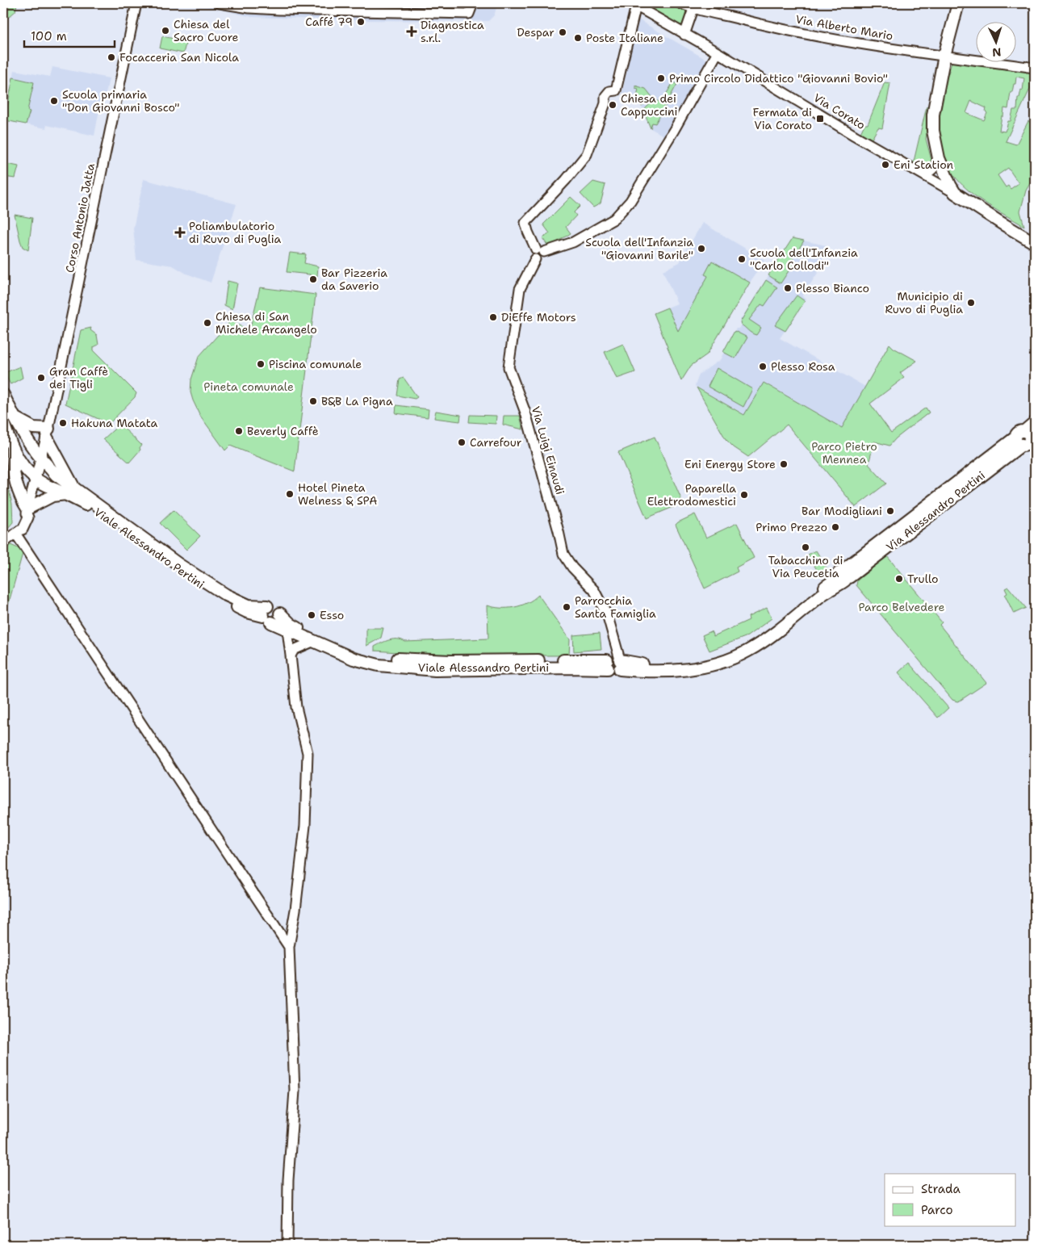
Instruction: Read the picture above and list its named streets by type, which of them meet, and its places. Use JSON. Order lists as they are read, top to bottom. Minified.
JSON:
{"streets":{"main road":["Via Alberto Mario","Via Corato","Corso Antonio Jatta","Via Luigi Einaudi","Via Alessandro Pertini","Viale Alessandro Pertini"]},"crossings":[["Via Luigi Einaudi","Viale Alessandro Pertini"],["Via Alessandro Pertini","Viale Alessandro Pertini"]],"parks":["Pineta comunale","Parco Pietro Mennea","Parco Belvedere"],"places":{"other":["Caffé 79","Chiesa del Sacro Cuore","Despar","Poste Italiane","Focacceria San Nicola","Primo Circolo Didattico \"Giovanni Bovio\"","Scuola primaria \"Don Giovanni Bosco\"","Chiesa dei Cappuccini","Eni Station","Scuola dell'Infanzia \"Giovanni Barile\"","Scuola dell'Infanzia \"Carlo Collodi\"","Bar Pizzeria da Saverio","Plesso Bianco","Municipio di Ruvo di Puglia","DiEffe Motors","Chiesa di San Michele Arcangelo","Piscina comunale","Plesso Rosa","Gran Caffè dei Tigli","B&B La Pigna","Hakuna Matata","Beverly Caffè","Carrefour","Eni Energy Store","Hotel Pineta Welness & SPA","Paparella Elettrodomestici","Bar Modigliani","Primo Prezzo","Tabacchino di Via Peucetia","Trullo","Parrocchia Santa Famiglia","Esso"],"health":["Diagnostica s.r.l.","Poliambulatorio di Ruvo di Puglia"],"transit":["Fermata di Via Corato"]},"legend":["Strada","Parco"],"scale_bar":"100 m","north":"bottom"}
